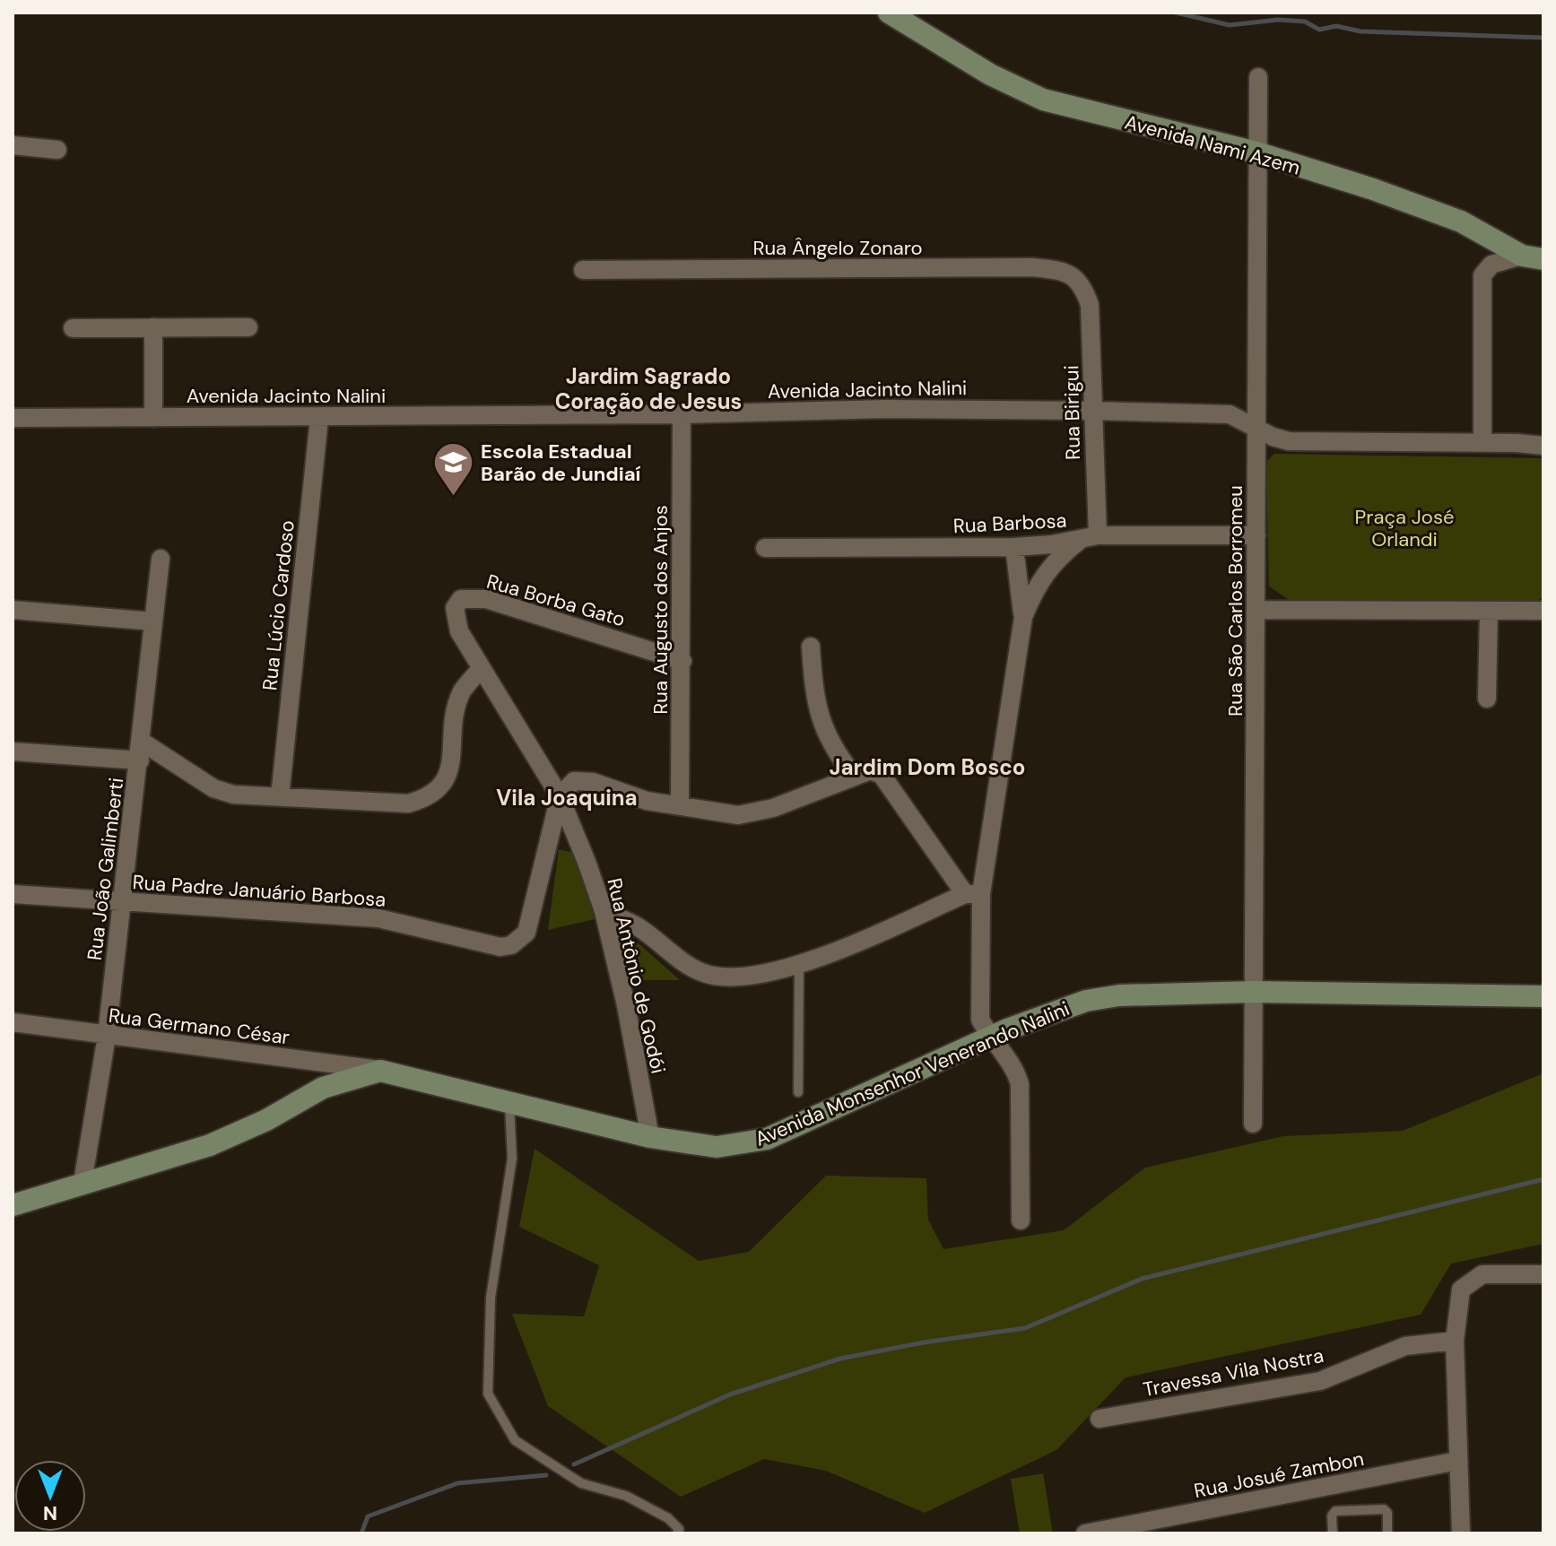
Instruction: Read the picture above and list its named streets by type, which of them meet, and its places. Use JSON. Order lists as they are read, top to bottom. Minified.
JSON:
{"streets":{"street":["Avenida Nami Azem","Rua Ângelo Zonaro","Avenida Jacinto Nalini","Rua Birigui","Rua Barbosa","Rua Borba Gato","Rua São Carlos Borromeu","Rua Lúcio Cardoso","Rua Augusto dos Anjos","Rua João Galimberti","Rua Padre Januário Barbosa","Rua Antônio de Godói","Rua Germano César","Avenida Monsenhor Venerando Nalini","Travessa Vila Nostra","Rua Josué Zambon"]},"crossings":[["Avenida Nami Azem","Rua São Carlos Borromeu"],["Rua Ângelo Zonaro","Rua Birigui"],["Avenida Jacinto Nalini","Rua Birigui"],["Avenida Jacinto Nalini","Rua São Carlos Borromeu"],["Avenida Jacinto Nalini","Rua Lúcio Cardoso"],["Avenida Jacinto Nalini","Rua Augusto dos Anjos"],["Rua Birigui","Rua Barbosa"],["Rua Barbosa","Rua São Carlos Borromeu"],["Rua Borba Gato","Rua Augusto dos Anjos"],["Rua Borba Gato","Rua Antônio de Godói"],["Rua São Carlos Borromeu","Avenida Monsenhor Venerando Nalini"],["Rua João Galimberti","Rua Padre Januário Barbosa"],["Rua João Galimberti","Rua Germano César"],["Rua Padre Januário Barbosa","Rua Antônio de Godói"],["Rua Antônio de Godói","Avenida Monsenhor Venerando Nalini"],["Rua Germano César","Avenida Monsenhor Venerando Nalini"]],"districts":["Jardim Sagrado Coração de Jesus","Jardim Dom Bosco","Vila Joaquina"],"parks":["Praça José Orlandi"],"places":{"school or university":["Escola Estadual Barão de Jundiaí"]},"north":"bottom"}
